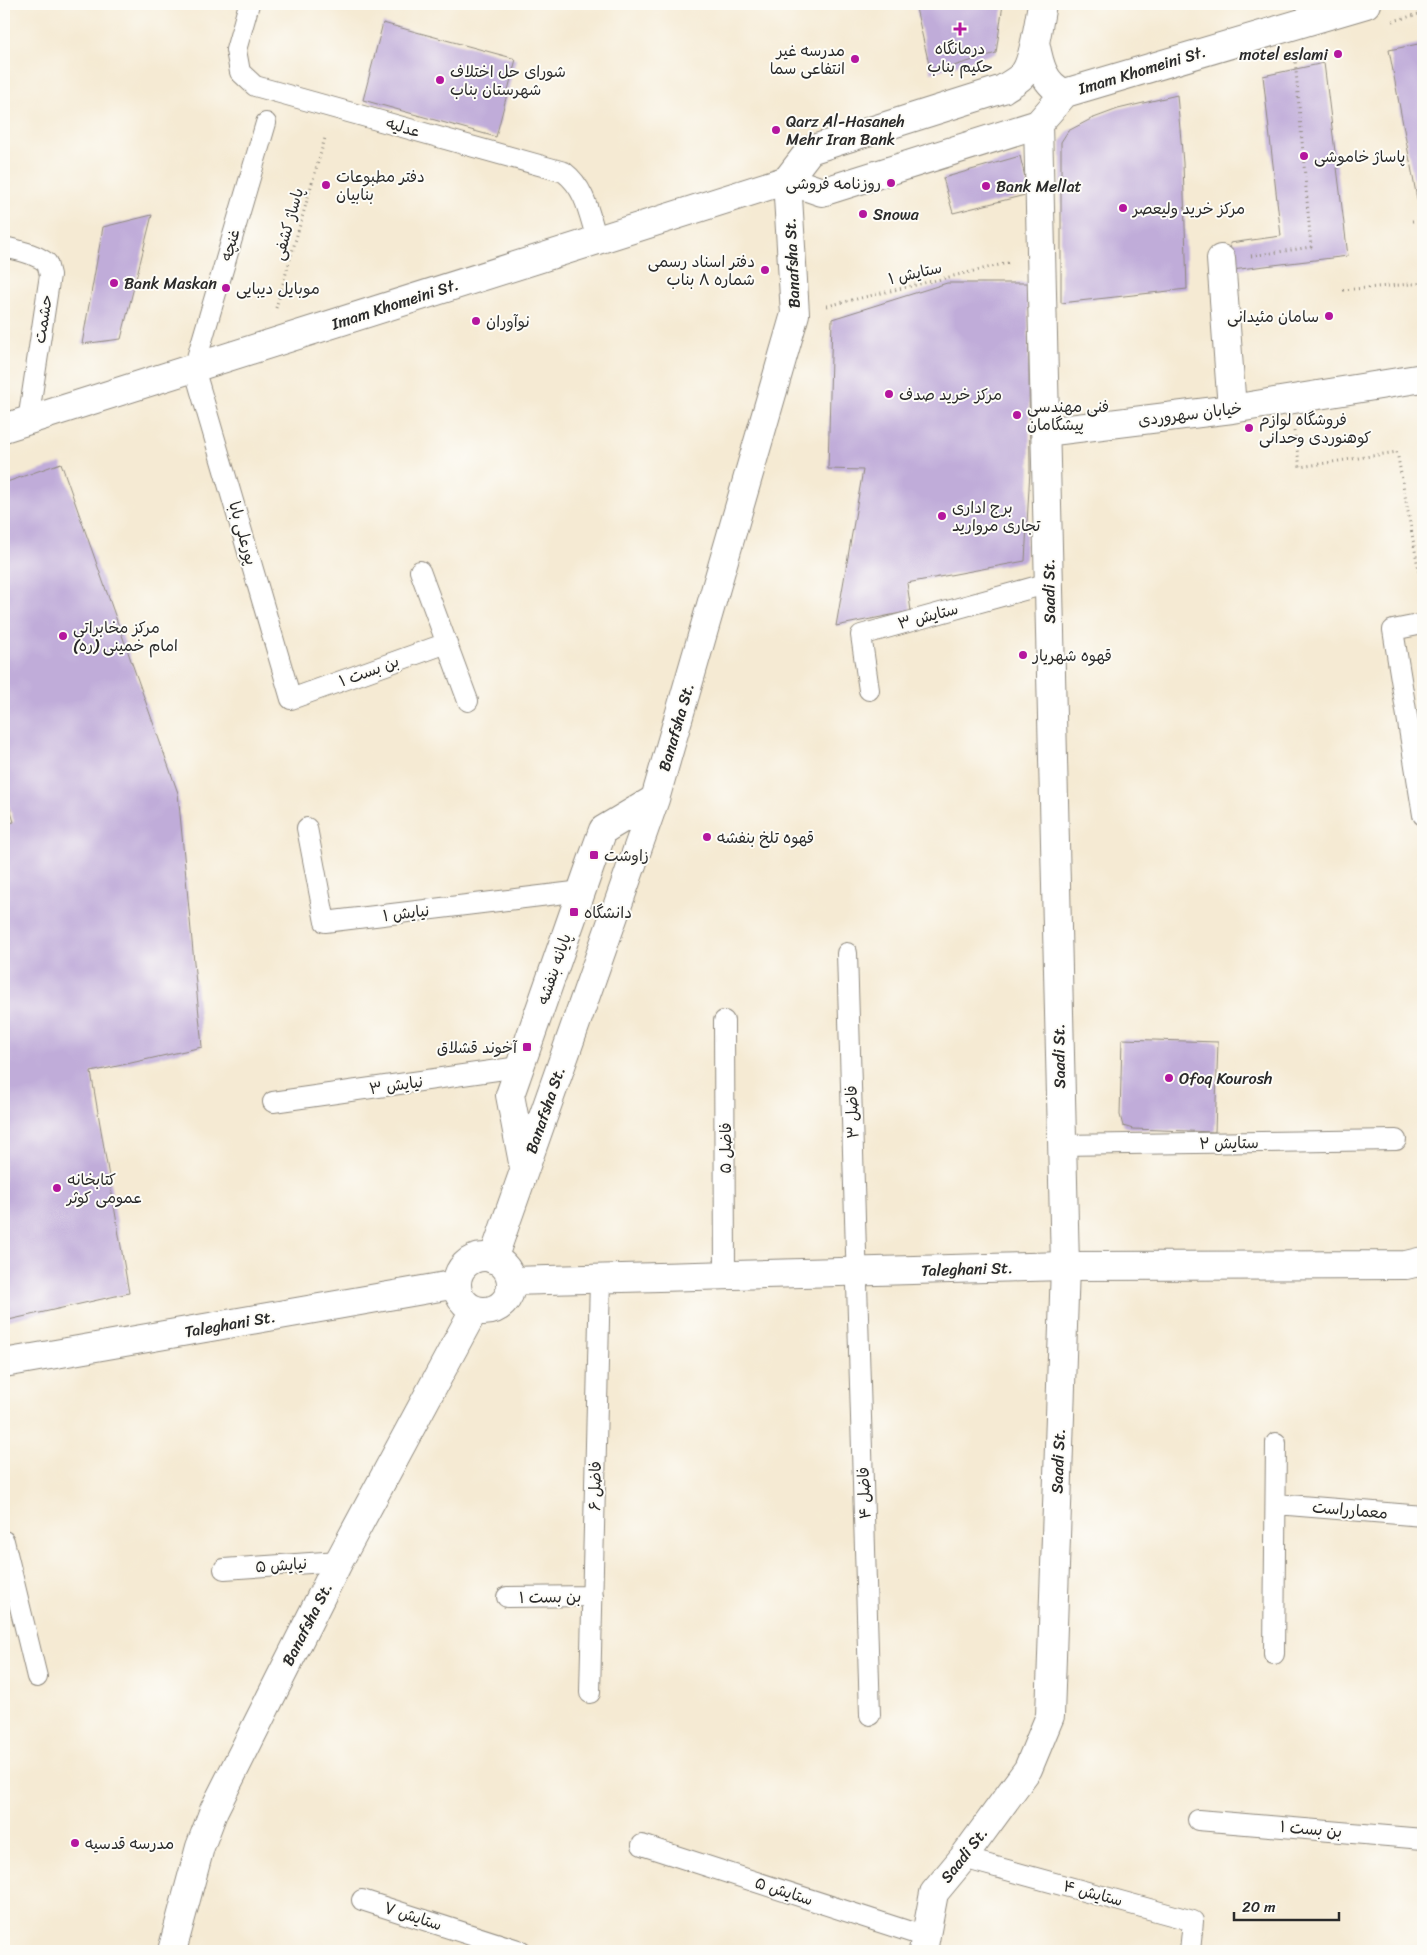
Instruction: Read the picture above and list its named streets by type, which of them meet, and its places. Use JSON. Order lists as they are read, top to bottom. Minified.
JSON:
{"streets":{"main road":["Imam Khomeini St.","Banafsha St.","خیابان سهروردی","Saadi St.","پایانه بنفشه","Taleghani St."],"lane":["عدلیه","غنچه","حشمت","پورعلی بابا","ستایش ۳","بن بست ۱","نیایش ۱","نیایش ۳","فاضل ۳","ستایش ۲","فاضل ۵","فاضل ۶","فاضل ۴","معمارراست","نیایش ۵","ستایش ۵","ستایش ۴","ستایش ۷"],"path":["پاساژ کشفی","ستایش ۱"]},"crossings":[["Imam Khomeini St.","عدلیه"],["Imam Khomeini St.","پاساژ کشفی"],["Imam Khomeini St.","غنچه"],["Imam Khomeini St.","Banafsha St."],["Imam Khomeini St.","حشمت"],["Imam Khomeini St.","پورعلی بابا"],["Imam Khomeini St.","Saadi St."],["غنچه","پورعلی بابا"],["Banafsha St.","ستایش ۱"],["Banafsha St.","پایانه بنفشه"],["Banafsha St.","Taleghani St."],["Banafsha St.","نیایش ۵"],["ستایش ۱","Saadi St."],["خیابان سهروردی","Saadi St."],["پورعلی بابا","بن بست ۱"],["Saadi St.","ستایش ۳"],["Saadi St.","ستایش ۲"],["Saadi St.","Taleghani St."],["Saadi St.","ستایش ۵"],["Saadi St.","ستایش ۴"],["بن بست ۱","فاضل ۶"],["نیایش ۱","پایانه بنفشه"],["پایانه بنفشه","نیایش ۳"],["فاضل ۳","Taleghani St."],["فاضل ۳","فاضل ۴"],["فاضل ۵","Taleghani St."],["Taleghani St.","فاضل ۶"],["Taleghani St.","فاضل ۴"]],"places":{"health":["درمانگاه حکیم بناب"],"other":["motel eslami","مدرسه غیر انتفاعی سما","شورای حل اختلاف شهرستان بناب","Qarz Al-Hasaneh Mehr Iran Bank","پاساژ خاموشی","روزنامه فروشی","دفتر مطبوعات بنابیان","Bank Mellat","مرکز خرید ولیعصر","Snowa","دفتر اسناد رسمی شماره ۸ بناب","Bank Maskan","موبایل دیبایی","سامان مئیدانی","نوآوران","مرکز خرید صدف","فنی مهندسی پیشگامان","فروشگاه لوازم کوهنوردی وحدانی","برج اداری تجاری مروارید","مرکز مخابراتی امام خمینی (ره)","قهوه شهریار","قهوه تلخ بنفشه","Ofoq Kourosh","کتابخانه عمومی کوثر","مدرسه قدسیه"],"transit":["زاوشت","دانشگاه","آخوند قشلاق"]},"scale_bar":"20 m"}
